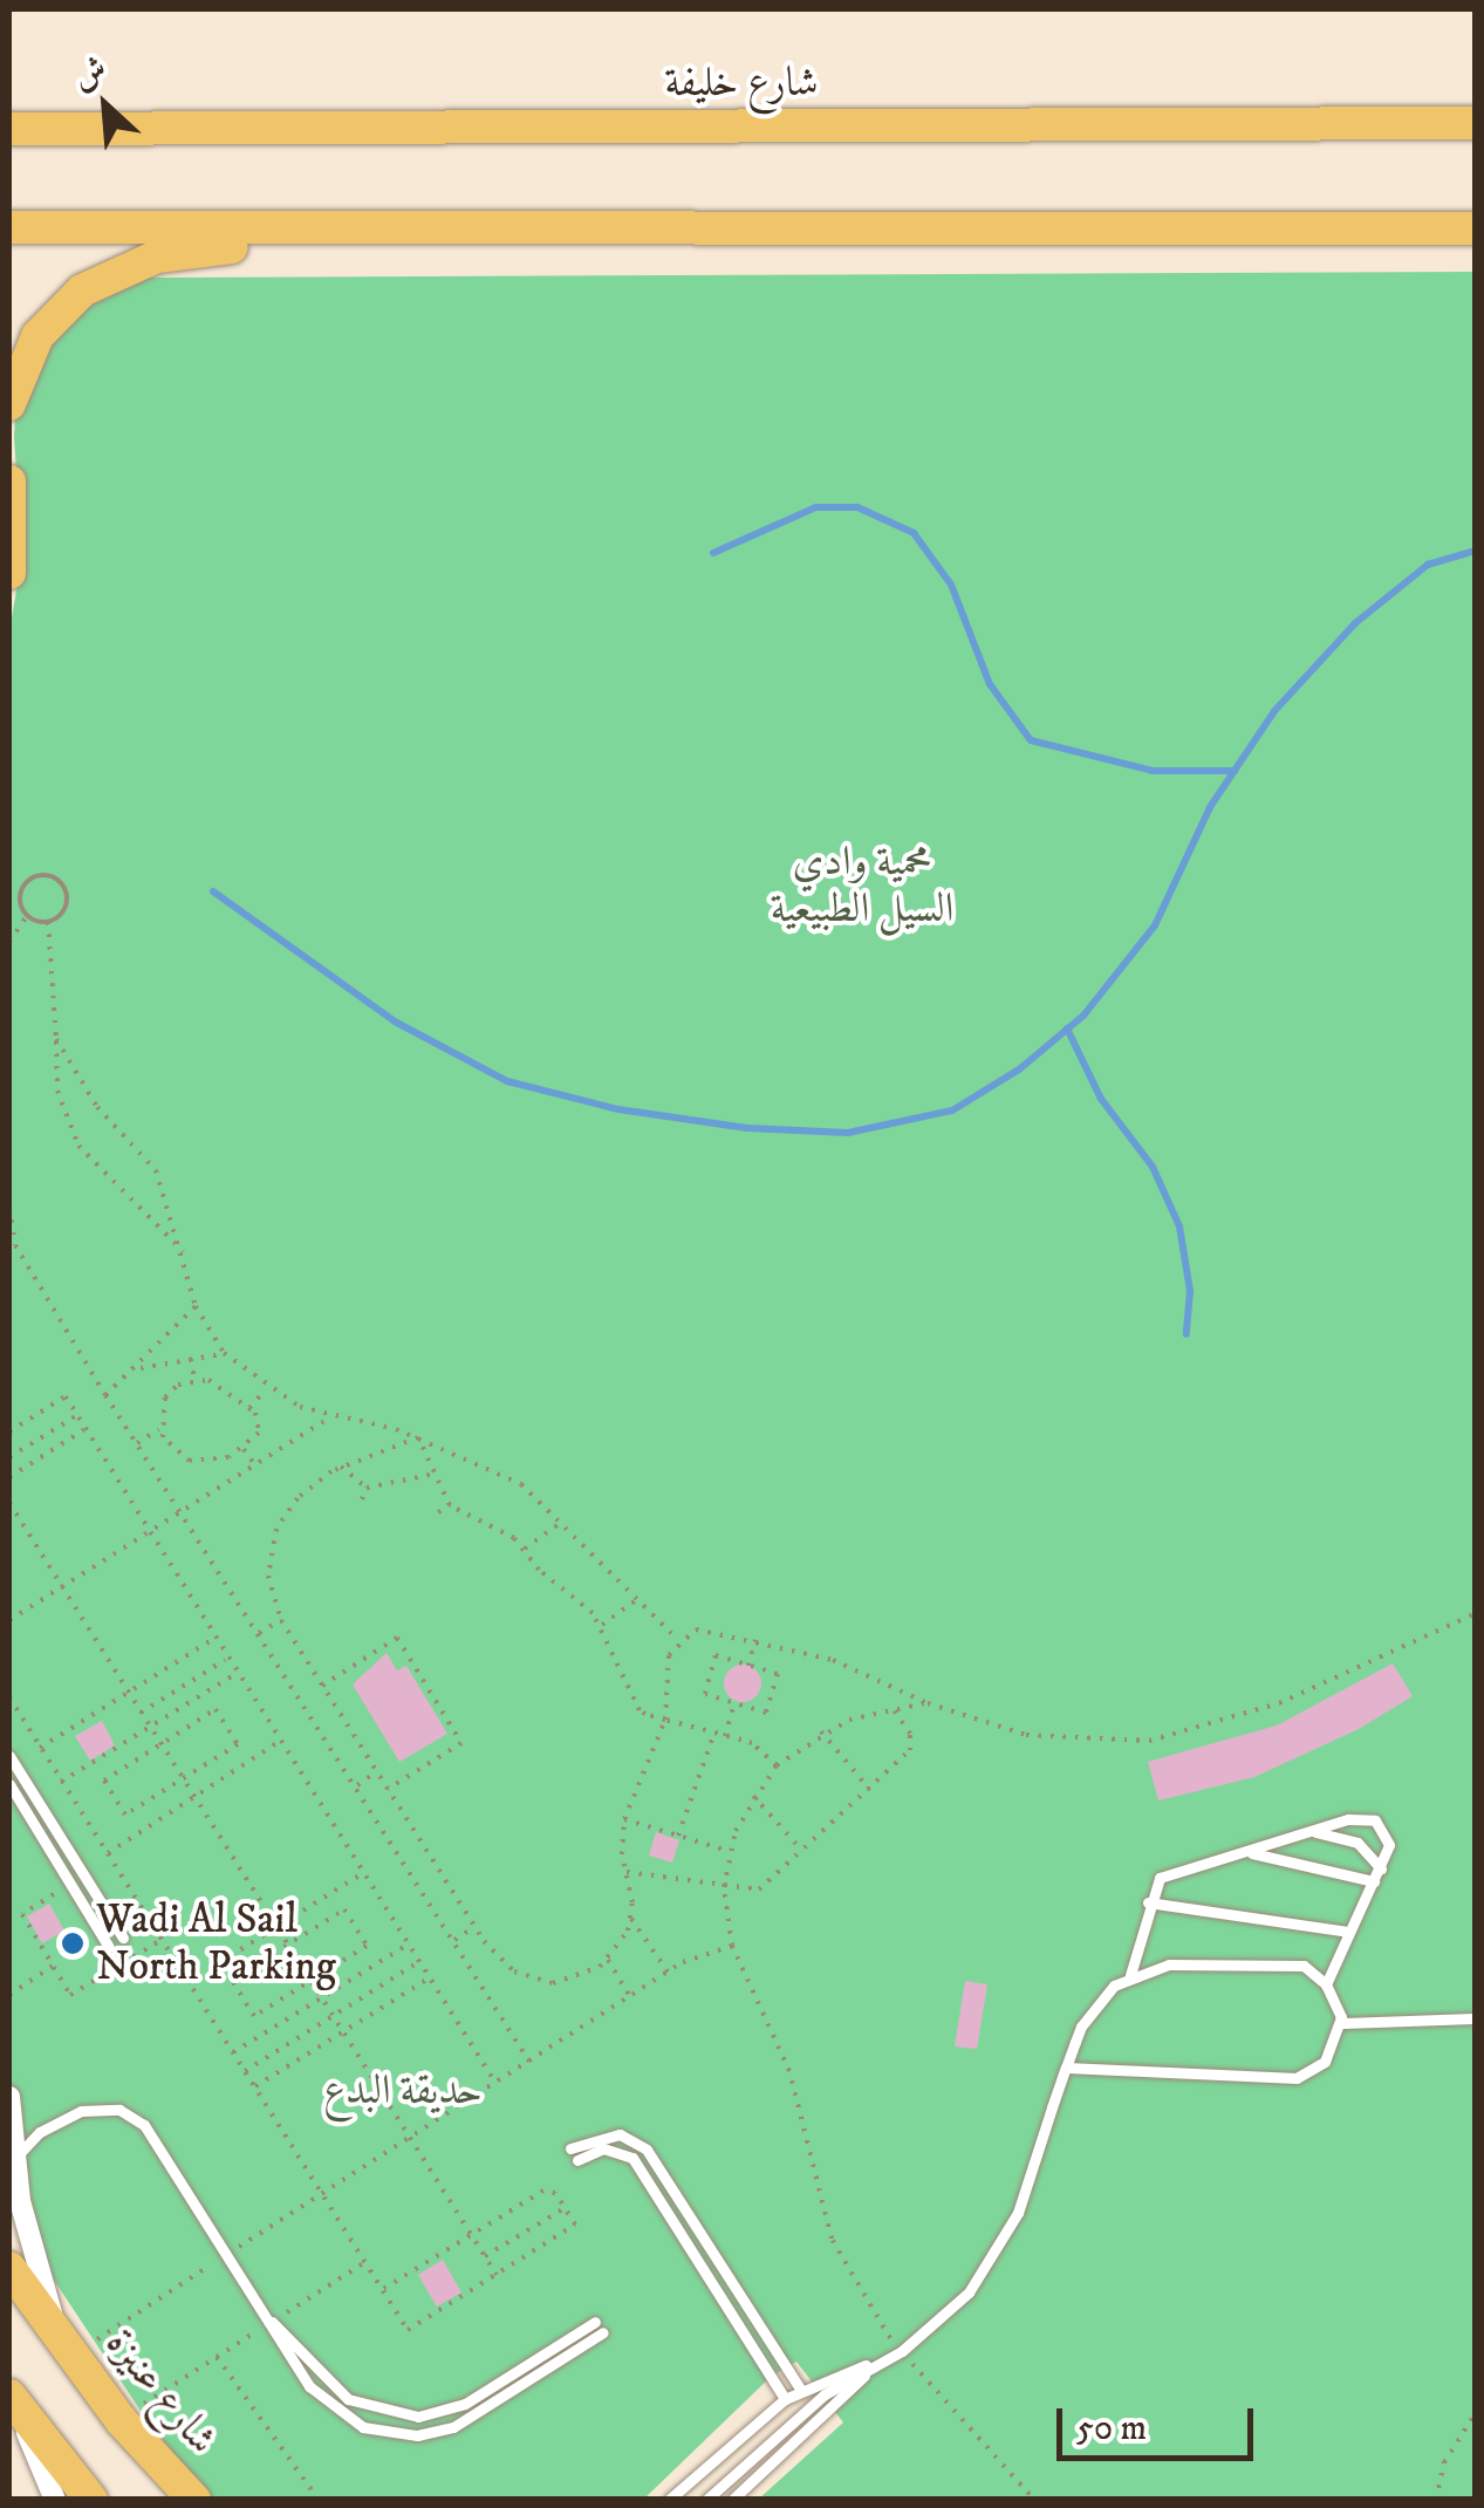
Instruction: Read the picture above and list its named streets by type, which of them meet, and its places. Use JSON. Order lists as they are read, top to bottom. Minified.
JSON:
{"streets":{"main road":["شارع خليفة","شارع عنيزة"]},"parks":["محمية وادي السيل الطبيعية","حديقة البدع"],"places":["Wadi Al Sail North Parking"],"scale_bar":"50 m","north":"top left"}
